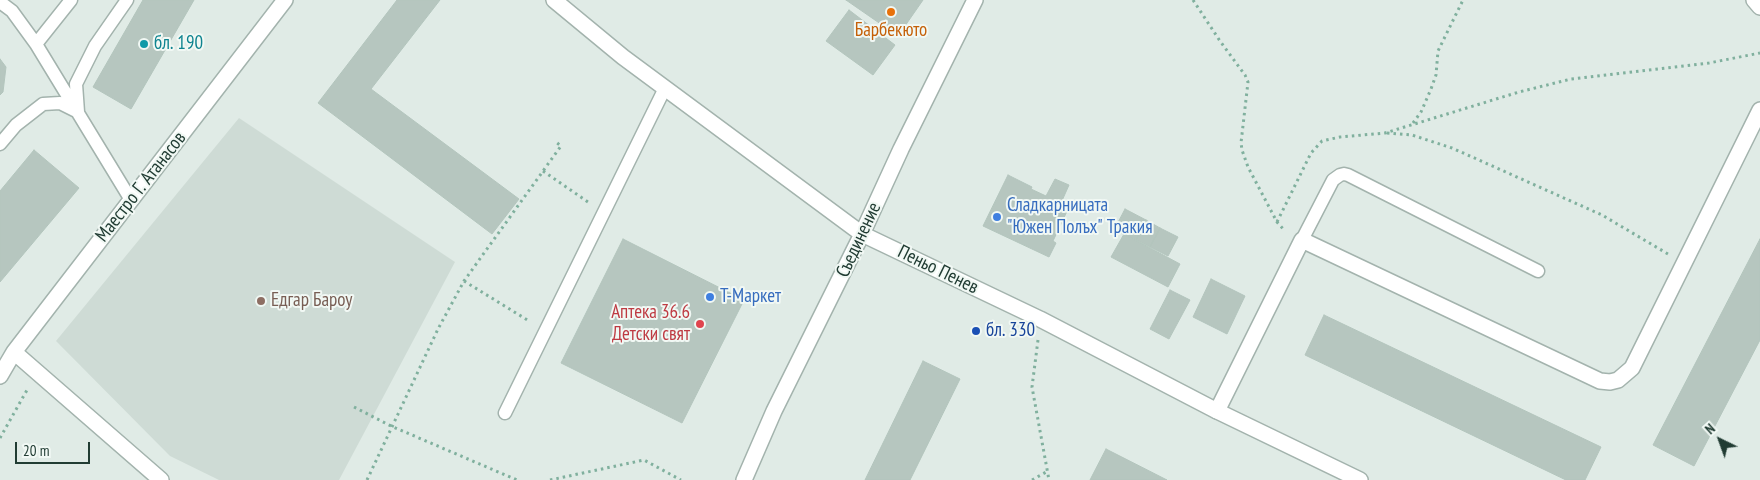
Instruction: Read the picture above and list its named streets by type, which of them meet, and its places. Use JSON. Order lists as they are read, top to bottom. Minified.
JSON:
{"streets":{"street":["Маестро Г. Атанасов","Съединение","Пеньо Пенев"]},"crossings":[["Съединение","Пеньо Пенев"]],"places":["Барбекюто","бл. 190","Сладкарницата \"Южен Полъх\" Тракия","Т-Маркет","Едгар Бароу","Аптека 36.6 Детски свят","бл. 330"],"scale_bar":"20 m","north":"top left"}
